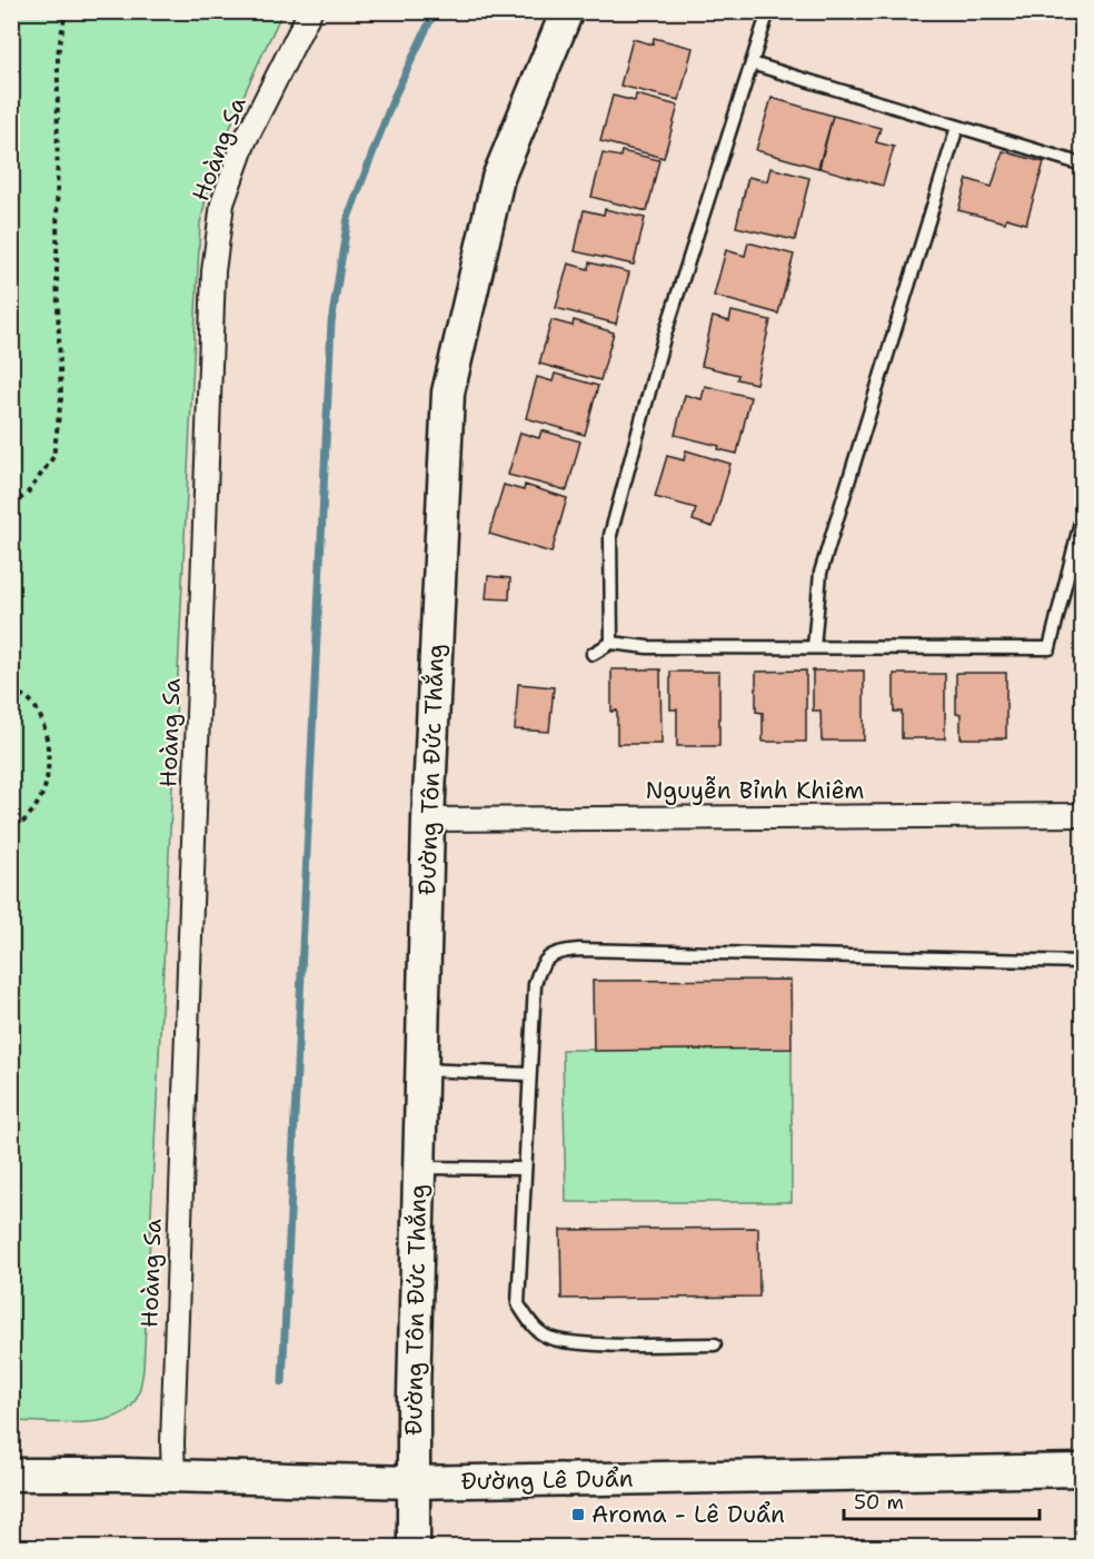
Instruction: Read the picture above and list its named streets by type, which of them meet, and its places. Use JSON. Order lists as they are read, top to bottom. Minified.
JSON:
{"streets":{"street":["Hoàng Sa","Đường Tôn Đức Thắng","Nguyễn Bỉnh Khiêm","Đường Lê Duẩn"]},"crossings":[["Hoàng Sa","Đường Lê Duẩn"],["Đường Tôn Đức Thắng","Nguyễn Bỉnh Khiêm"],["Đường Tôn Đức Thắng","Đường Lê Duẩn"]],"places":{"transit":["Aroma - Lê Duẩn"]},"scale_bar":"50 m"}
